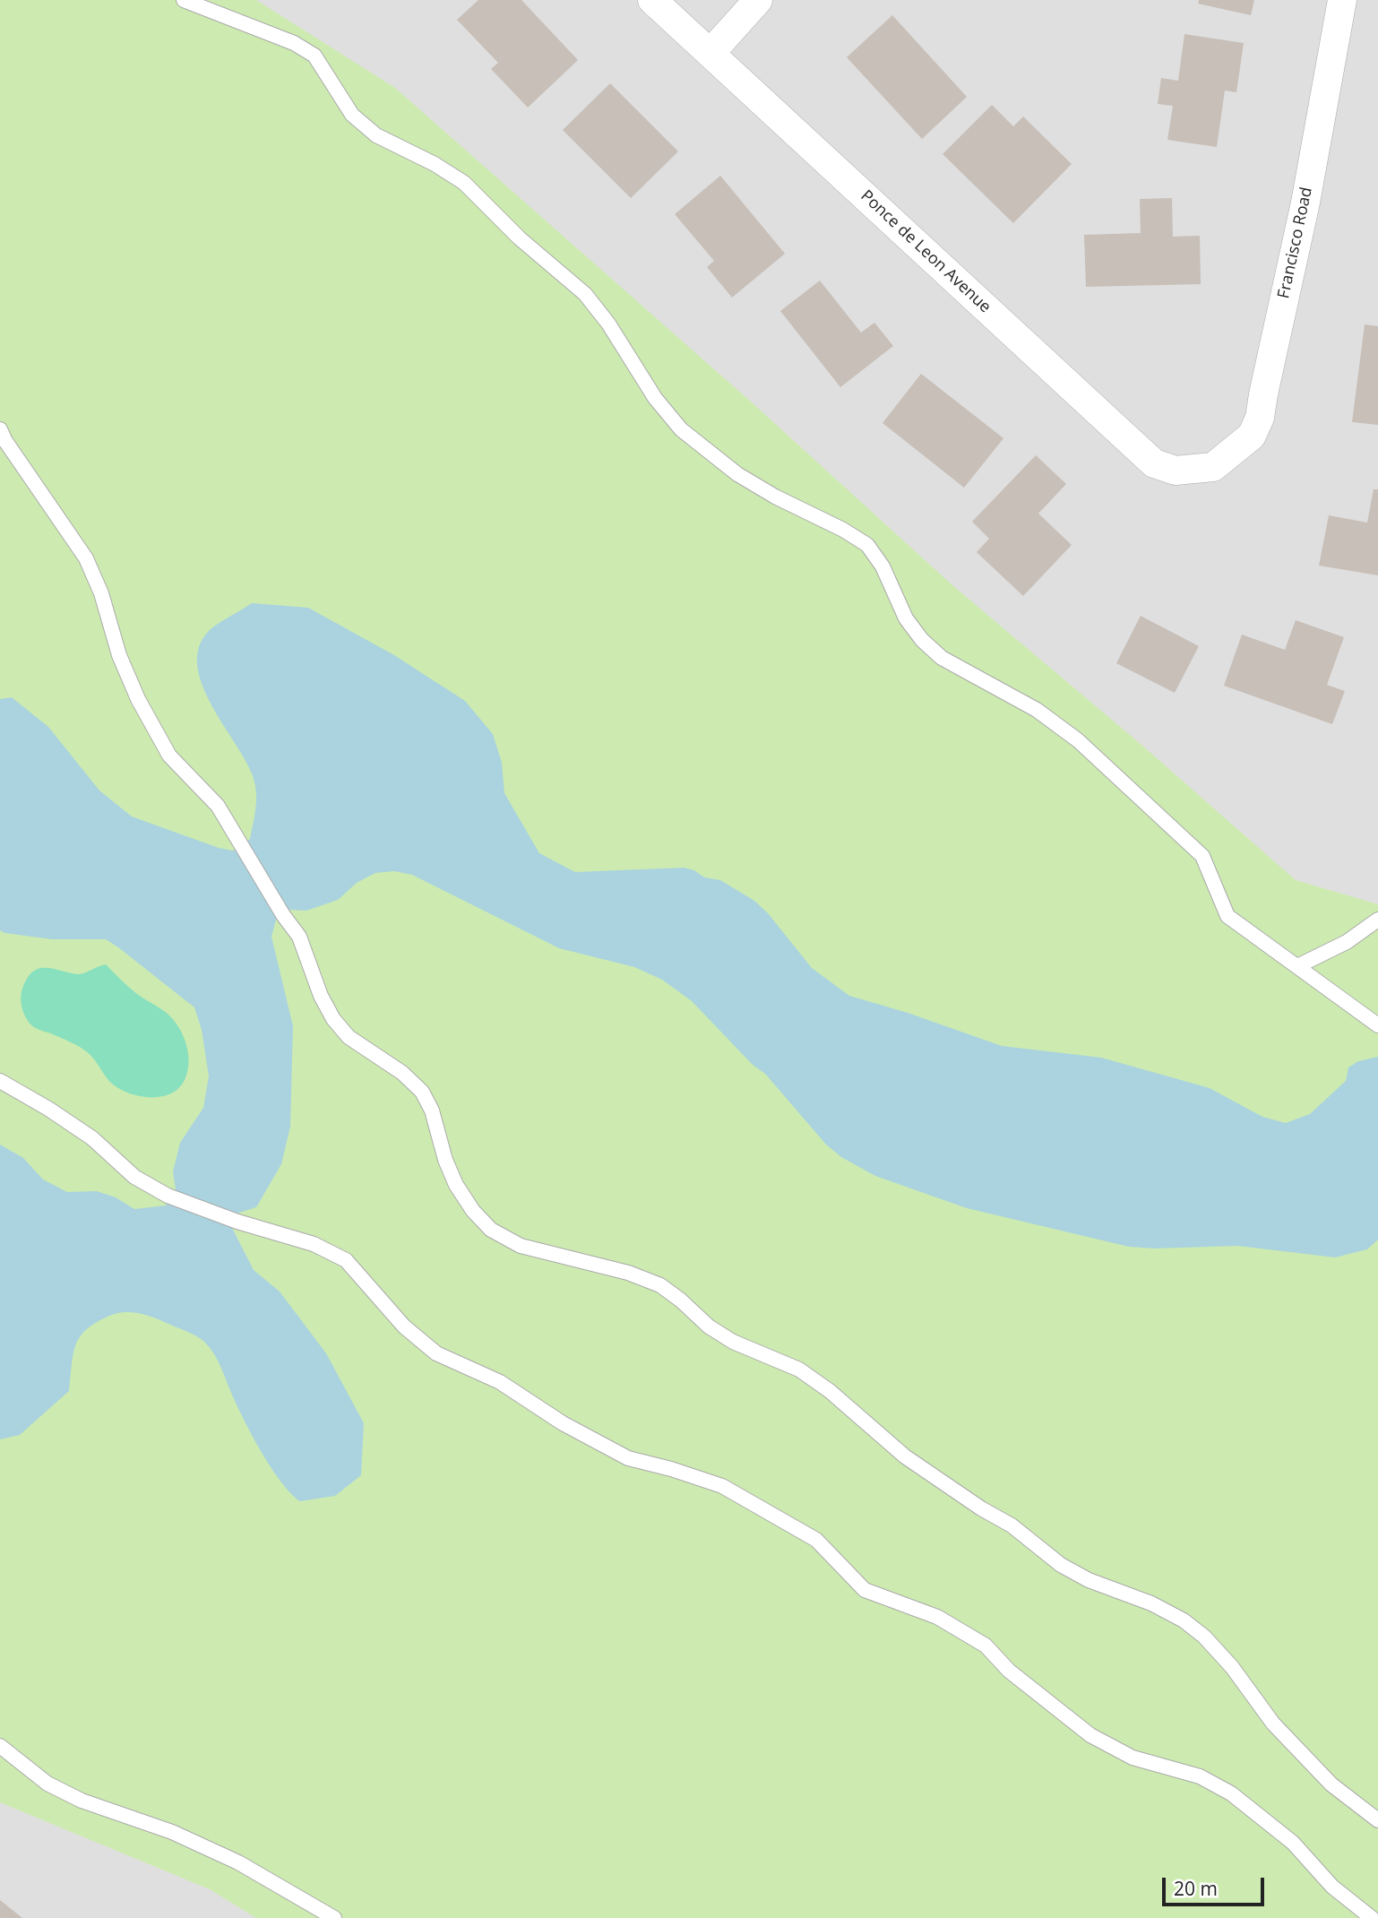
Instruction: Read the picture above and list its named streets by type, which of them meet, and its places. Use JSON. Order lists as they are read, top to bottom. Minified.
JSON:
{"streets":{"street":["Francisco Road","Ponce de Leon Avenue"]},"crossings":[["Francisco Road","Ponce de Leon Avenue"]],"scale_bar":"20 m"}
